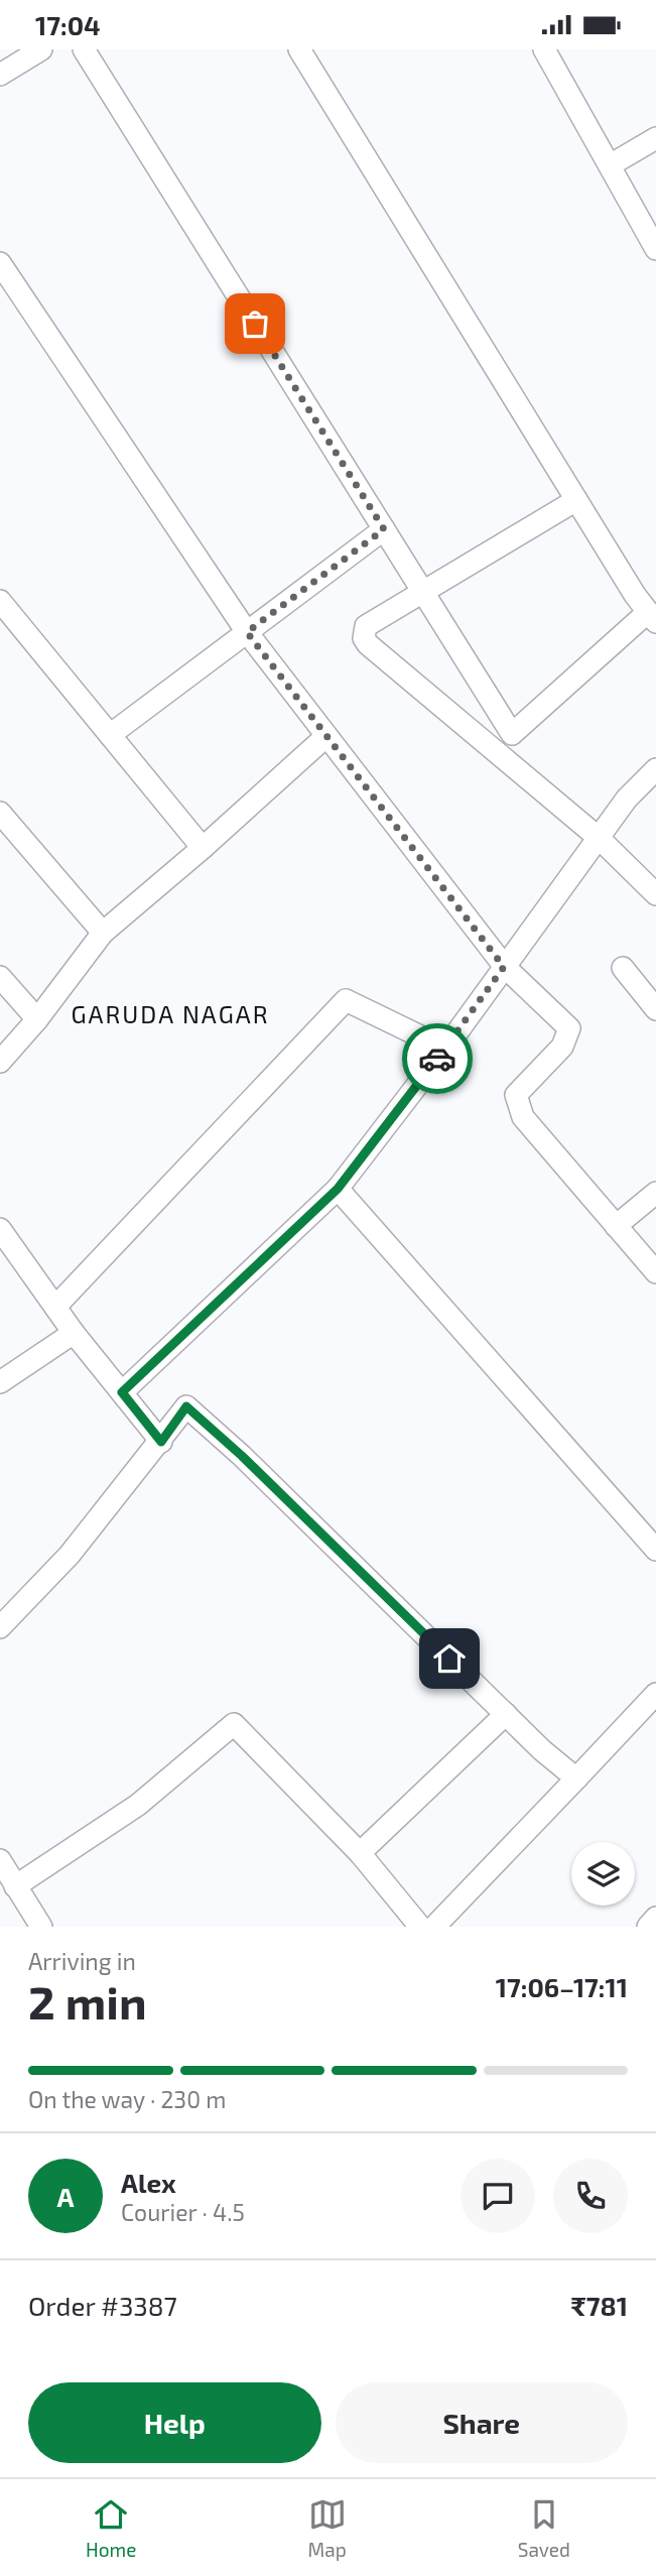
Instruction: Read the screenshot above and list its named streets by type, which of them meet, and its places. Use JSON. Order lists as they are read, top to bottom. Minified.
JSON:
{"districts":["GARUDA NAGAR"],"page":{"status":"17:04","heading":["2 min","Arriving in","17:06–17:11"],"panel":["Alex","Courier · 4.5","Order #3387","₹781"],"bar":"On the way · 230 m","round":"A","buttons":["Help","Share"],"tabs":["Home","Map","Saved"]}}
